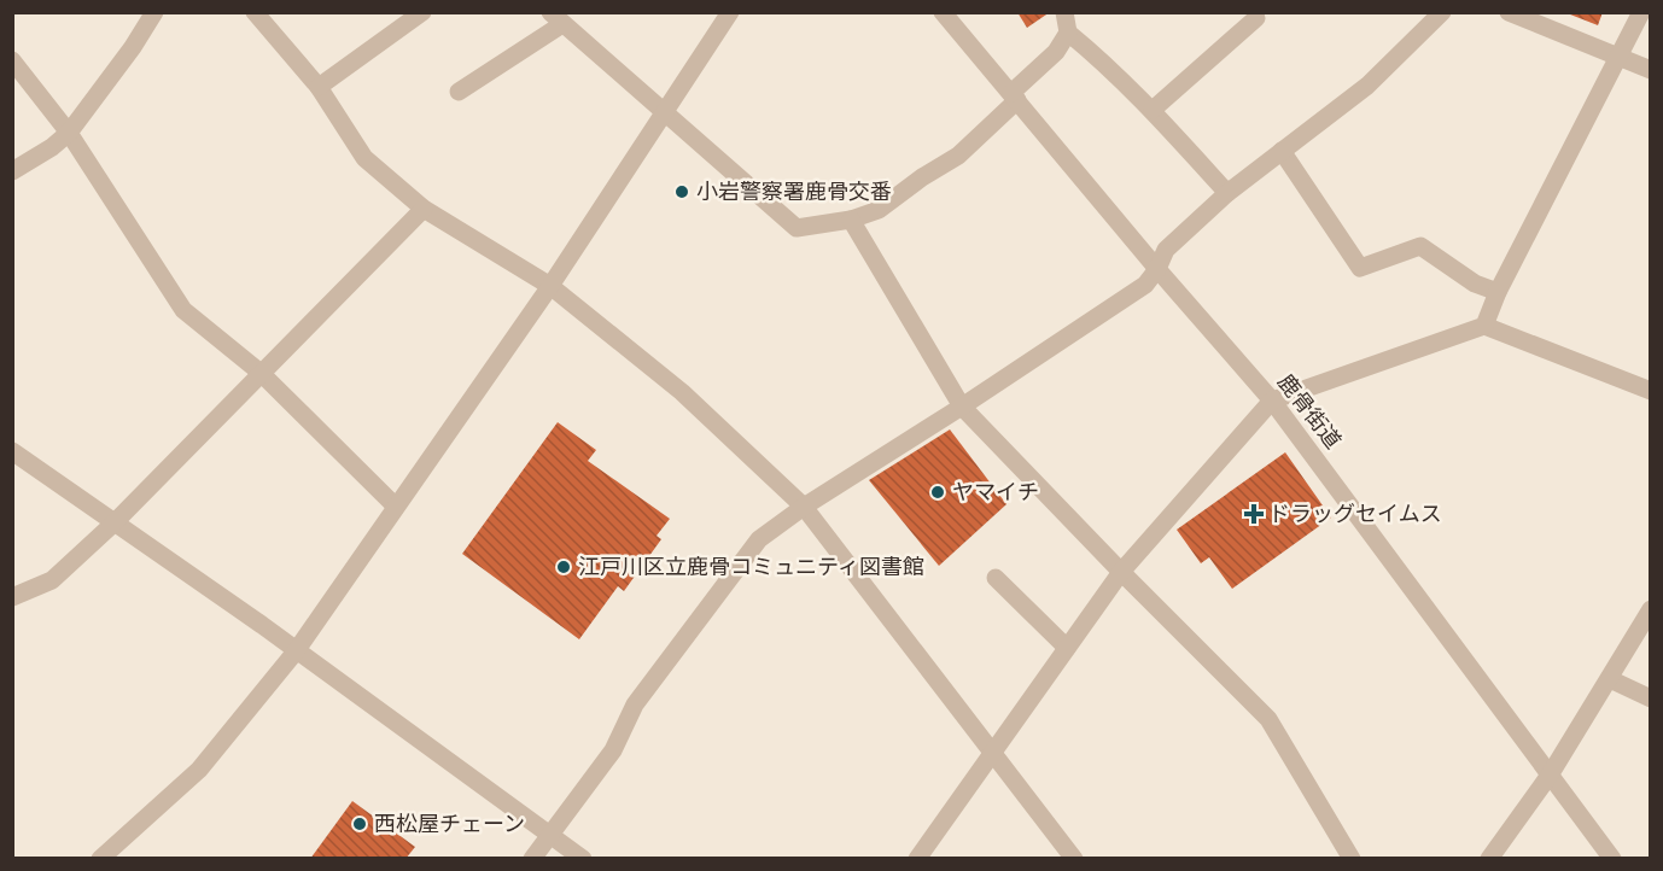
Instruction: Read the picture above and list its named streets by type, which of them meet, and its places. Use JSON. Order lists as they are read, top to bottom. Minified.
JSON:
{"streets":{"street":["鹿骨街道"]},"places":{"other":["小岩警察署鹿骨交番","ヤマイチ","江戸川区立鹿骨コミュニティ図書館","西松屋チェーン"],"health":["ドラッグセイムス"]}}
